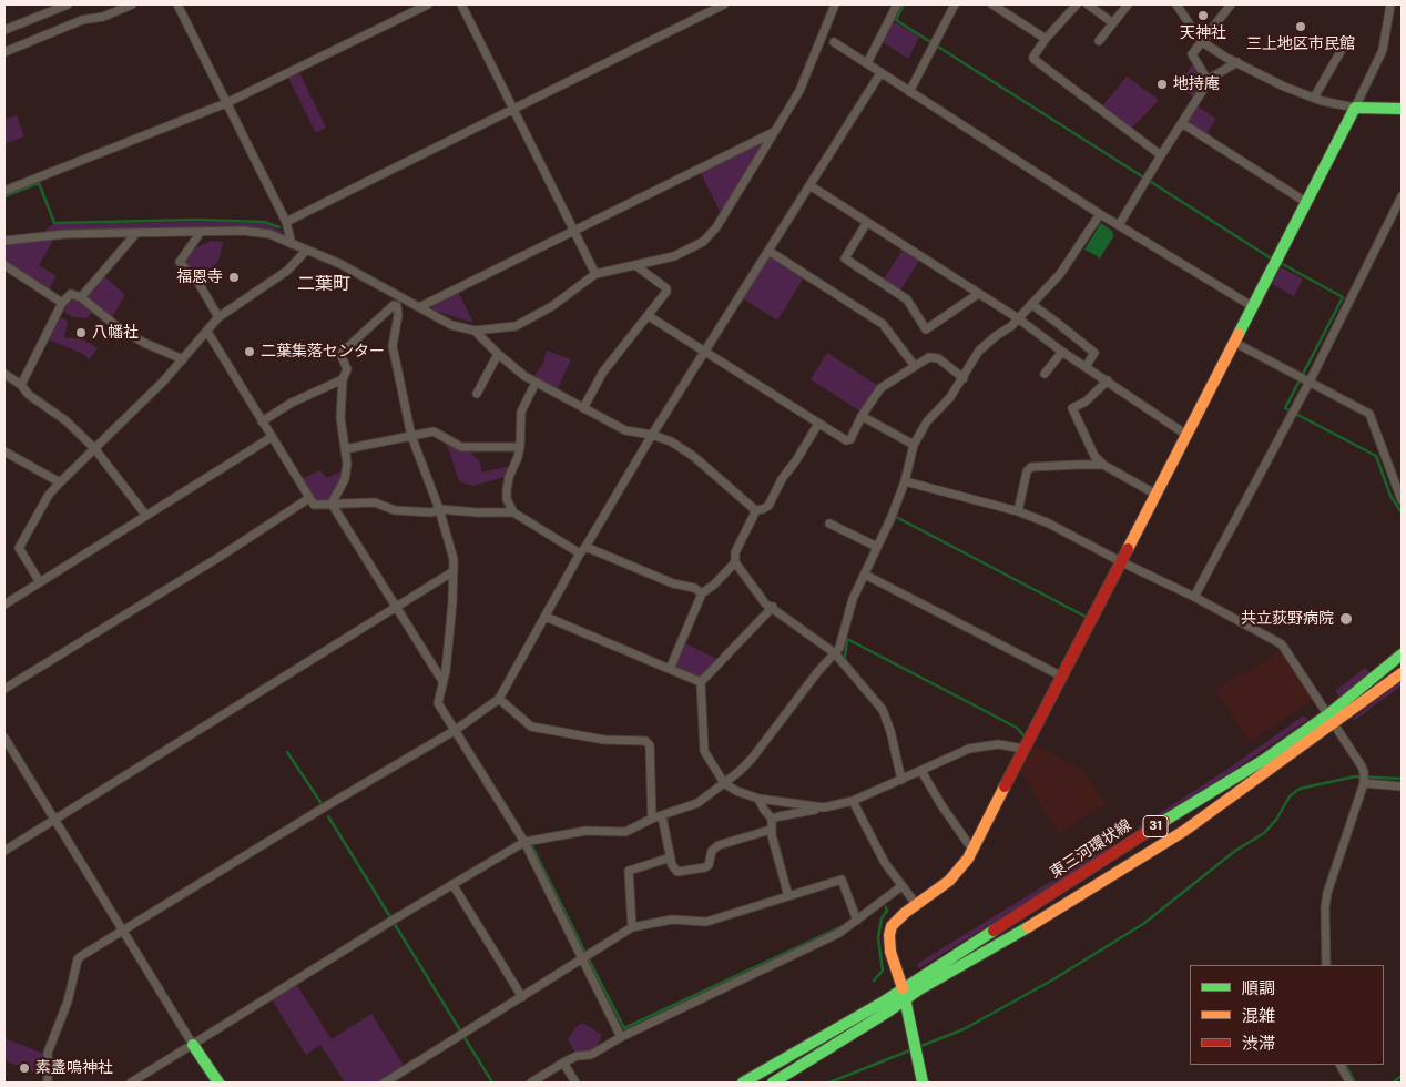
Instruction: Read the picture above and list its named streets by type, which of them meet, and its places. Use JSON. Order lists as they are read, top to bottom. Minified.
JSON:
{"streets":{"main road":["31","東三河環状線"]},"districts":["二葉町"],"places":["天神社","三上地区市民館","地持庵","福恩寺","八幡社","二葉集落センター","共立荻野病院","素盞嗚神社"],"legend":["順調","混雑","渋滞"]}
